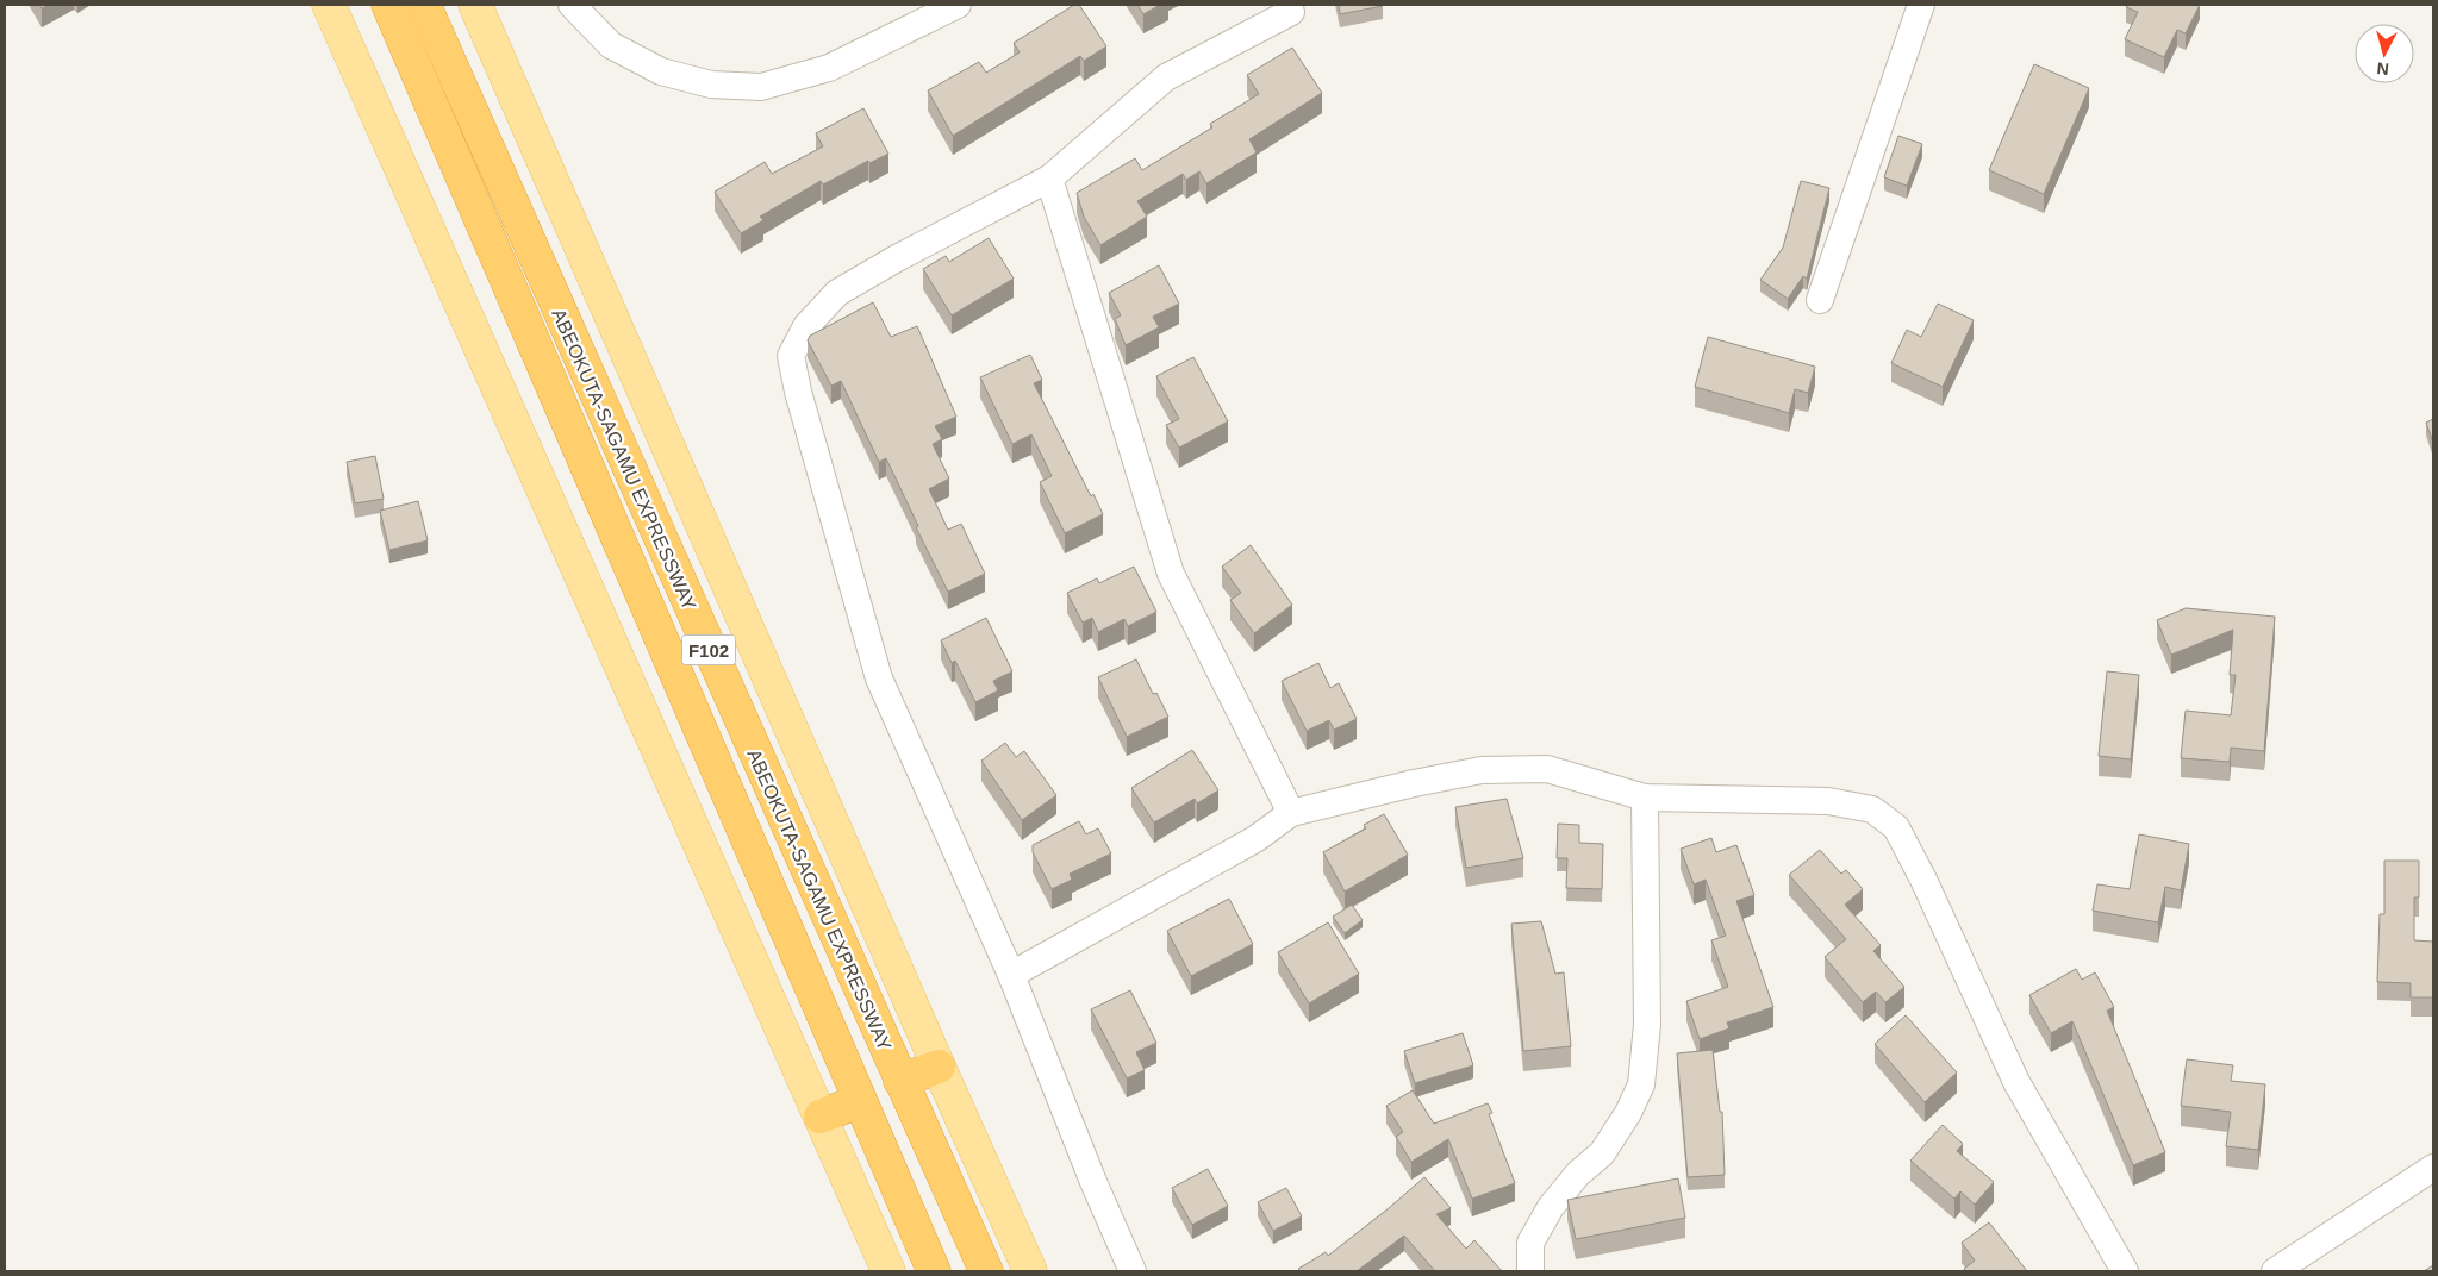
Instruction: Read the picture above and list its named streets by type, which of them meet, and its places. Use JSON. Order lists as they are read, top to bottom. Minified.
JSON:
{"streets":{"highway":["ABEOKUTA-SAGAMU EXPRESSWAY","F102"]},"north":"bottom"}
